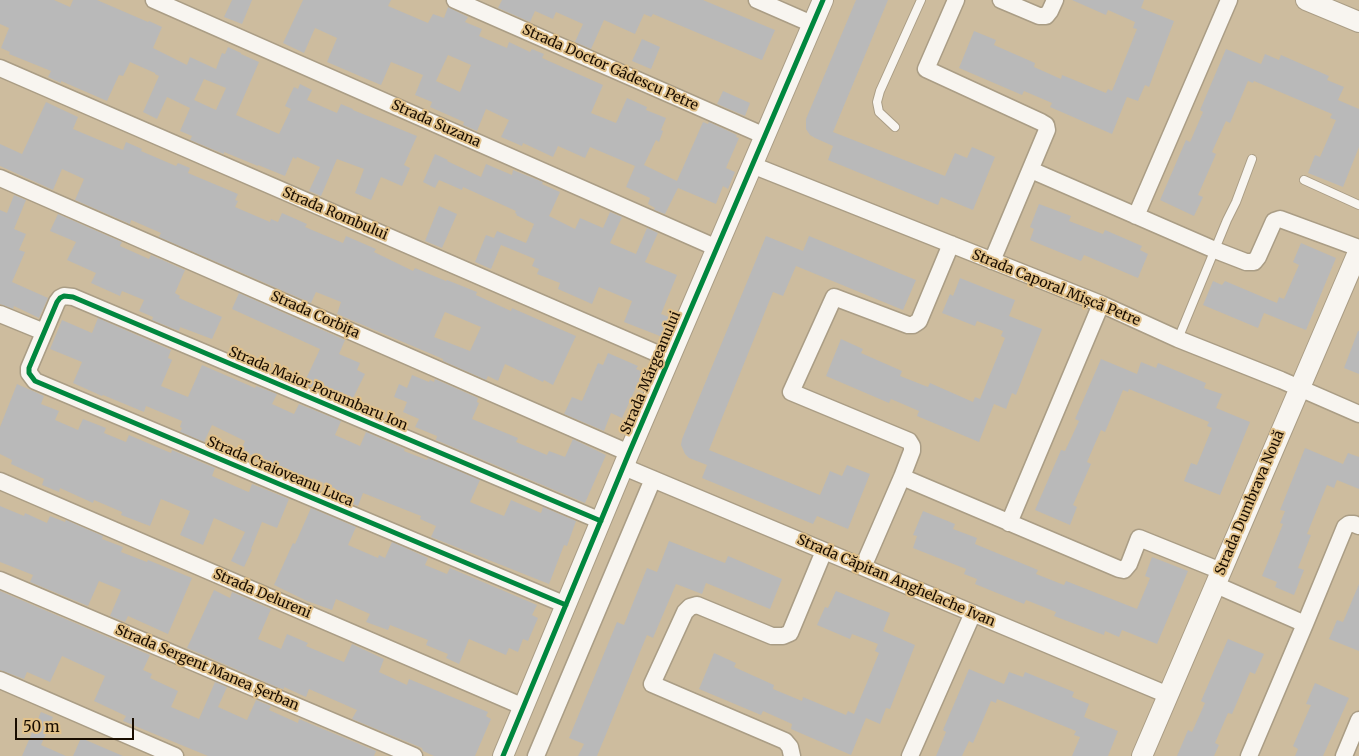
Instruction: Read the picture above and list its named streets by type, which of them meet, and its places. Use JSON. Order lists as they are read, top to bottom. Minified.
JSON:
{"streets":{"street":["Strada Doctor Gâdescu Petre","Strada Suzana","Strada Rombului","Strada Caporal Mișcă Petre","Strada Corbița","Strada Mărgeanului","Strada Maior Porumbaru Ion","Strada Craioveanu Luca","Strada Dumbrava Nouă","Strada Căpitan Anghelache Ivan","Strada Delureni","Strada Sergent Manea Șerban"]},"crossings":[["Strada Doctor Gâdescu Petre","Strada Mărgeanului"],["Strada Suzana","Strada Mărgeanului"],["Strada Rombului","Strada Mărgeanului"],["Strada Caporal Mișcă Petre","Strada Mărgeanului"],["Strada Caporal Mișcă Petre","Strada Dumbrava Nouă"],["Strada Corbița","Strada Mărgeanului"],["Strada Corbița","Strada Căpitan Anghelache Ivan"],["Strada Mărgeanului","Strada Maior Porumbaru Ion"],["Strada Mărgeanului","Strada Craioveanu Luca"],["Strada Mărgeanului","Strada Căpitan Anghelache Ivan"],["Strada Mărgeanului","Strada Delureni"],["Strada Maior Porumbaru Ion","Strada Craioveanu Luca"],["Strada Dumbrava Nouă","Strada Căpitan Anghelache Ivan"]],"scale_bar":"50 m"}
